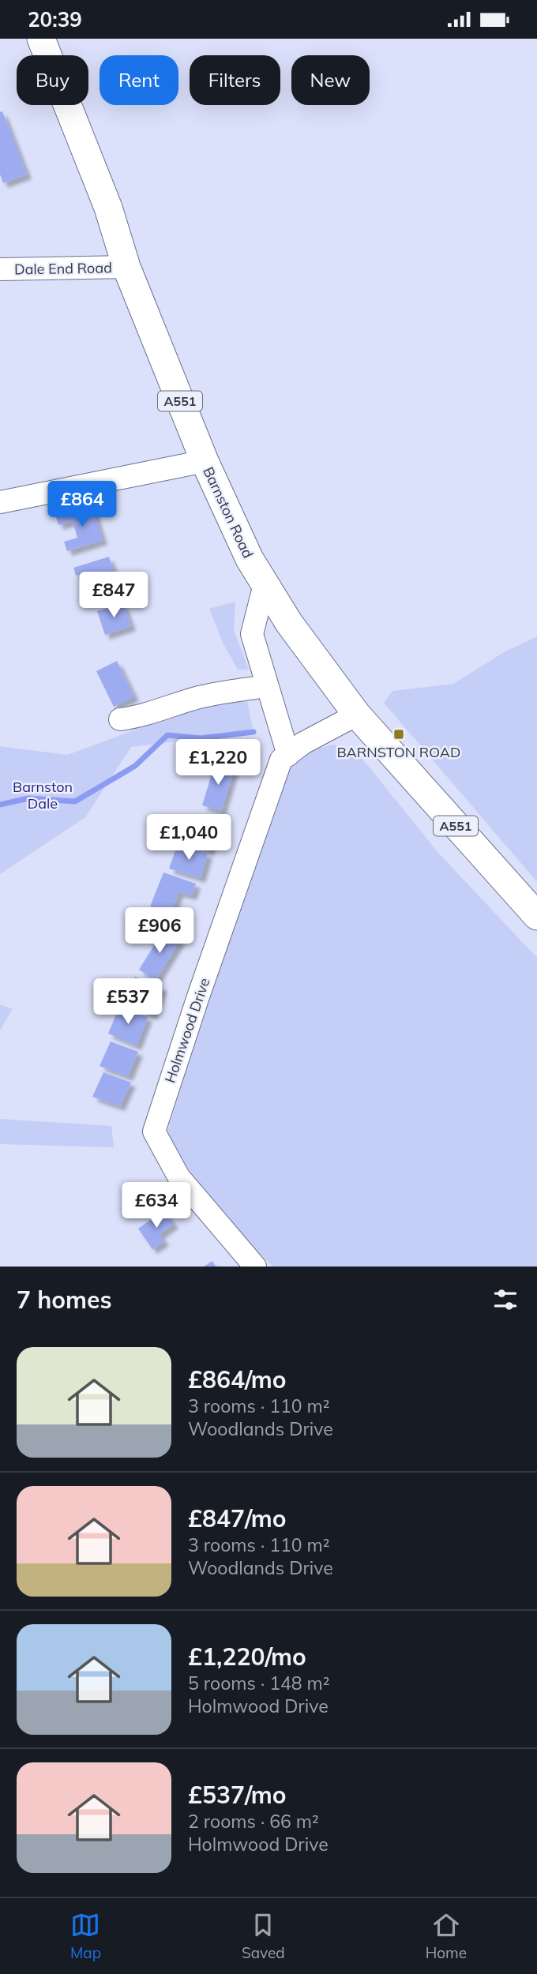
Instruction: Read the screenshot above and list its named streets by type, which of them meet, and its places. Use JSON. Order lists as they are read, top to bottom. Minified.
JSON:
{"streets":{"main road":["A551","Barnston Road"],"street":["Dale End Road","Holmwood Drive"]},"crossings":[["Dale End Road","Barnston Road"],["Barnston Road","Holmwood Drive"]],"parks":["Barnston Dale"],"places":{"transit":["BARNSTON ROAD"]},"page":{"status":"20:39","chip":["Buy","Rent","Filters","New"],"price":["£864","£847","£1,220","£1,040","£906","£537","£634"],"heading":"7 homes","list":[{"name":"£864/mo","note":"3 rooms · 110 m² · Woodlands Drive"},{"name":"£847/mo","note":"3 rooms · 110 m² · Woodlands Drive"},{"name":"£1,220/mo","note":"5 rooms · 148 m² · Holmwood Drive"},{"name":"£537/mo","note":"2 rooms · 66 m² · Holmwood Drive"}],"tabs":["Map","Saved","Home"]}}
